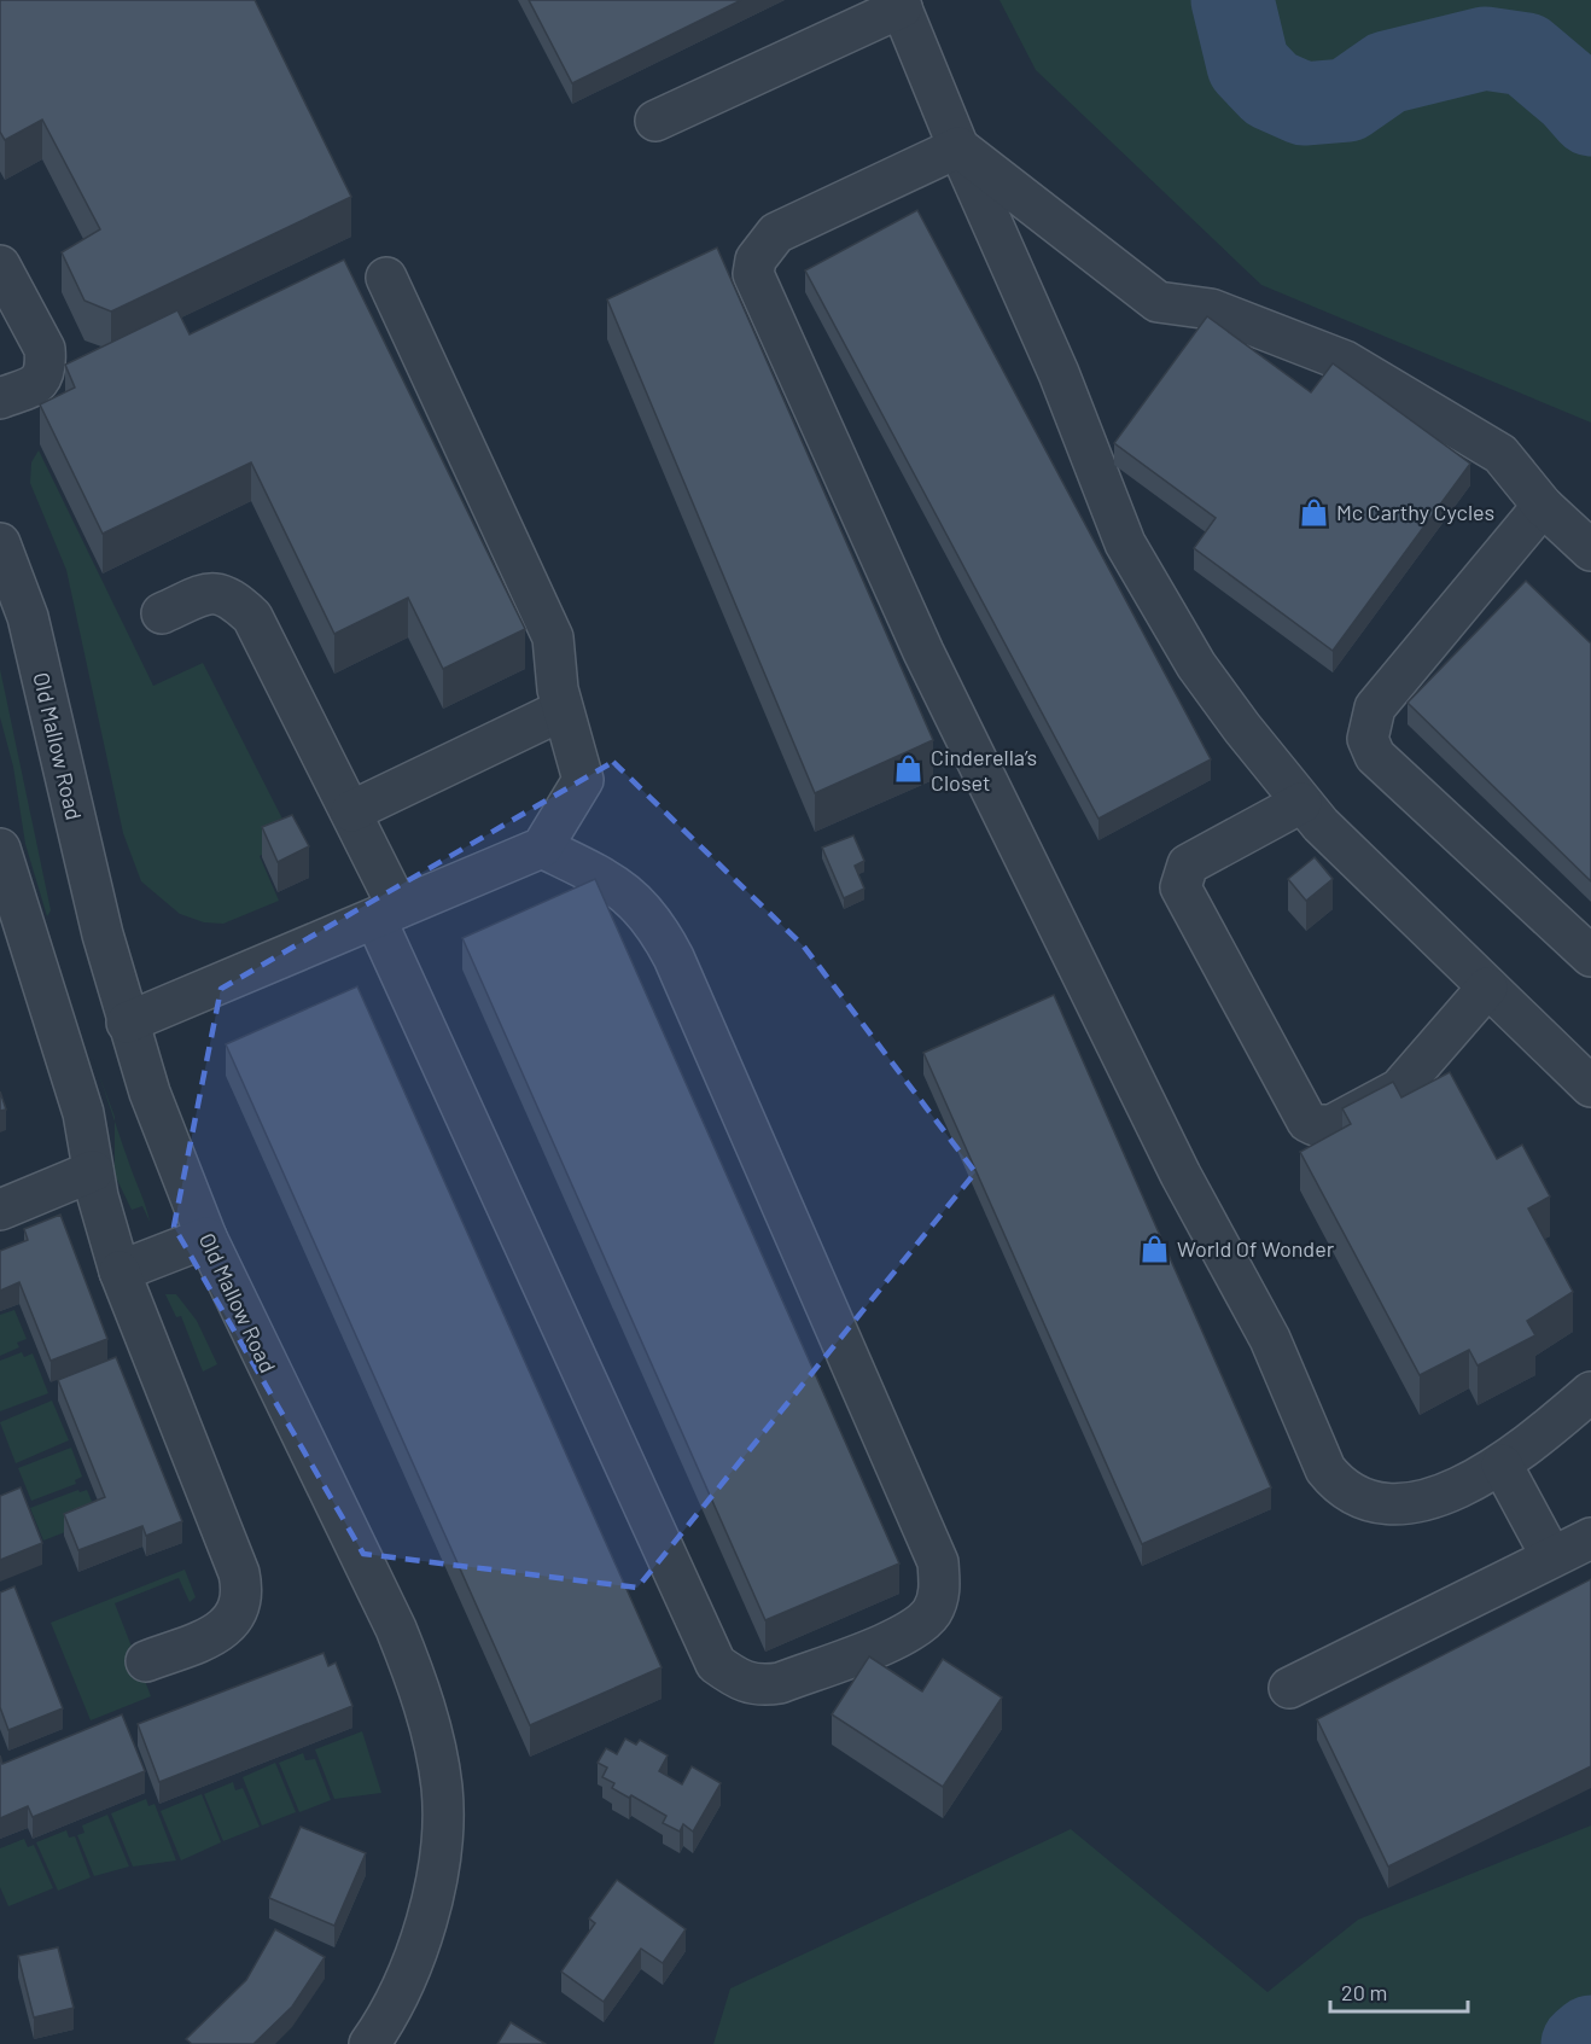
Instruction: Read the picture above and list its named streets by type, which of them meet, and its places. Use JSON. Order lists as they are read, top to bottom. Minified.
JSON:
{"streets":{"street":["Old Mallow Road"]},"places":{"shop":["Mc Carthy Cycles","Cinderella’s Closet","World Of Wonder"]},"scale_bar":"20 m"}
